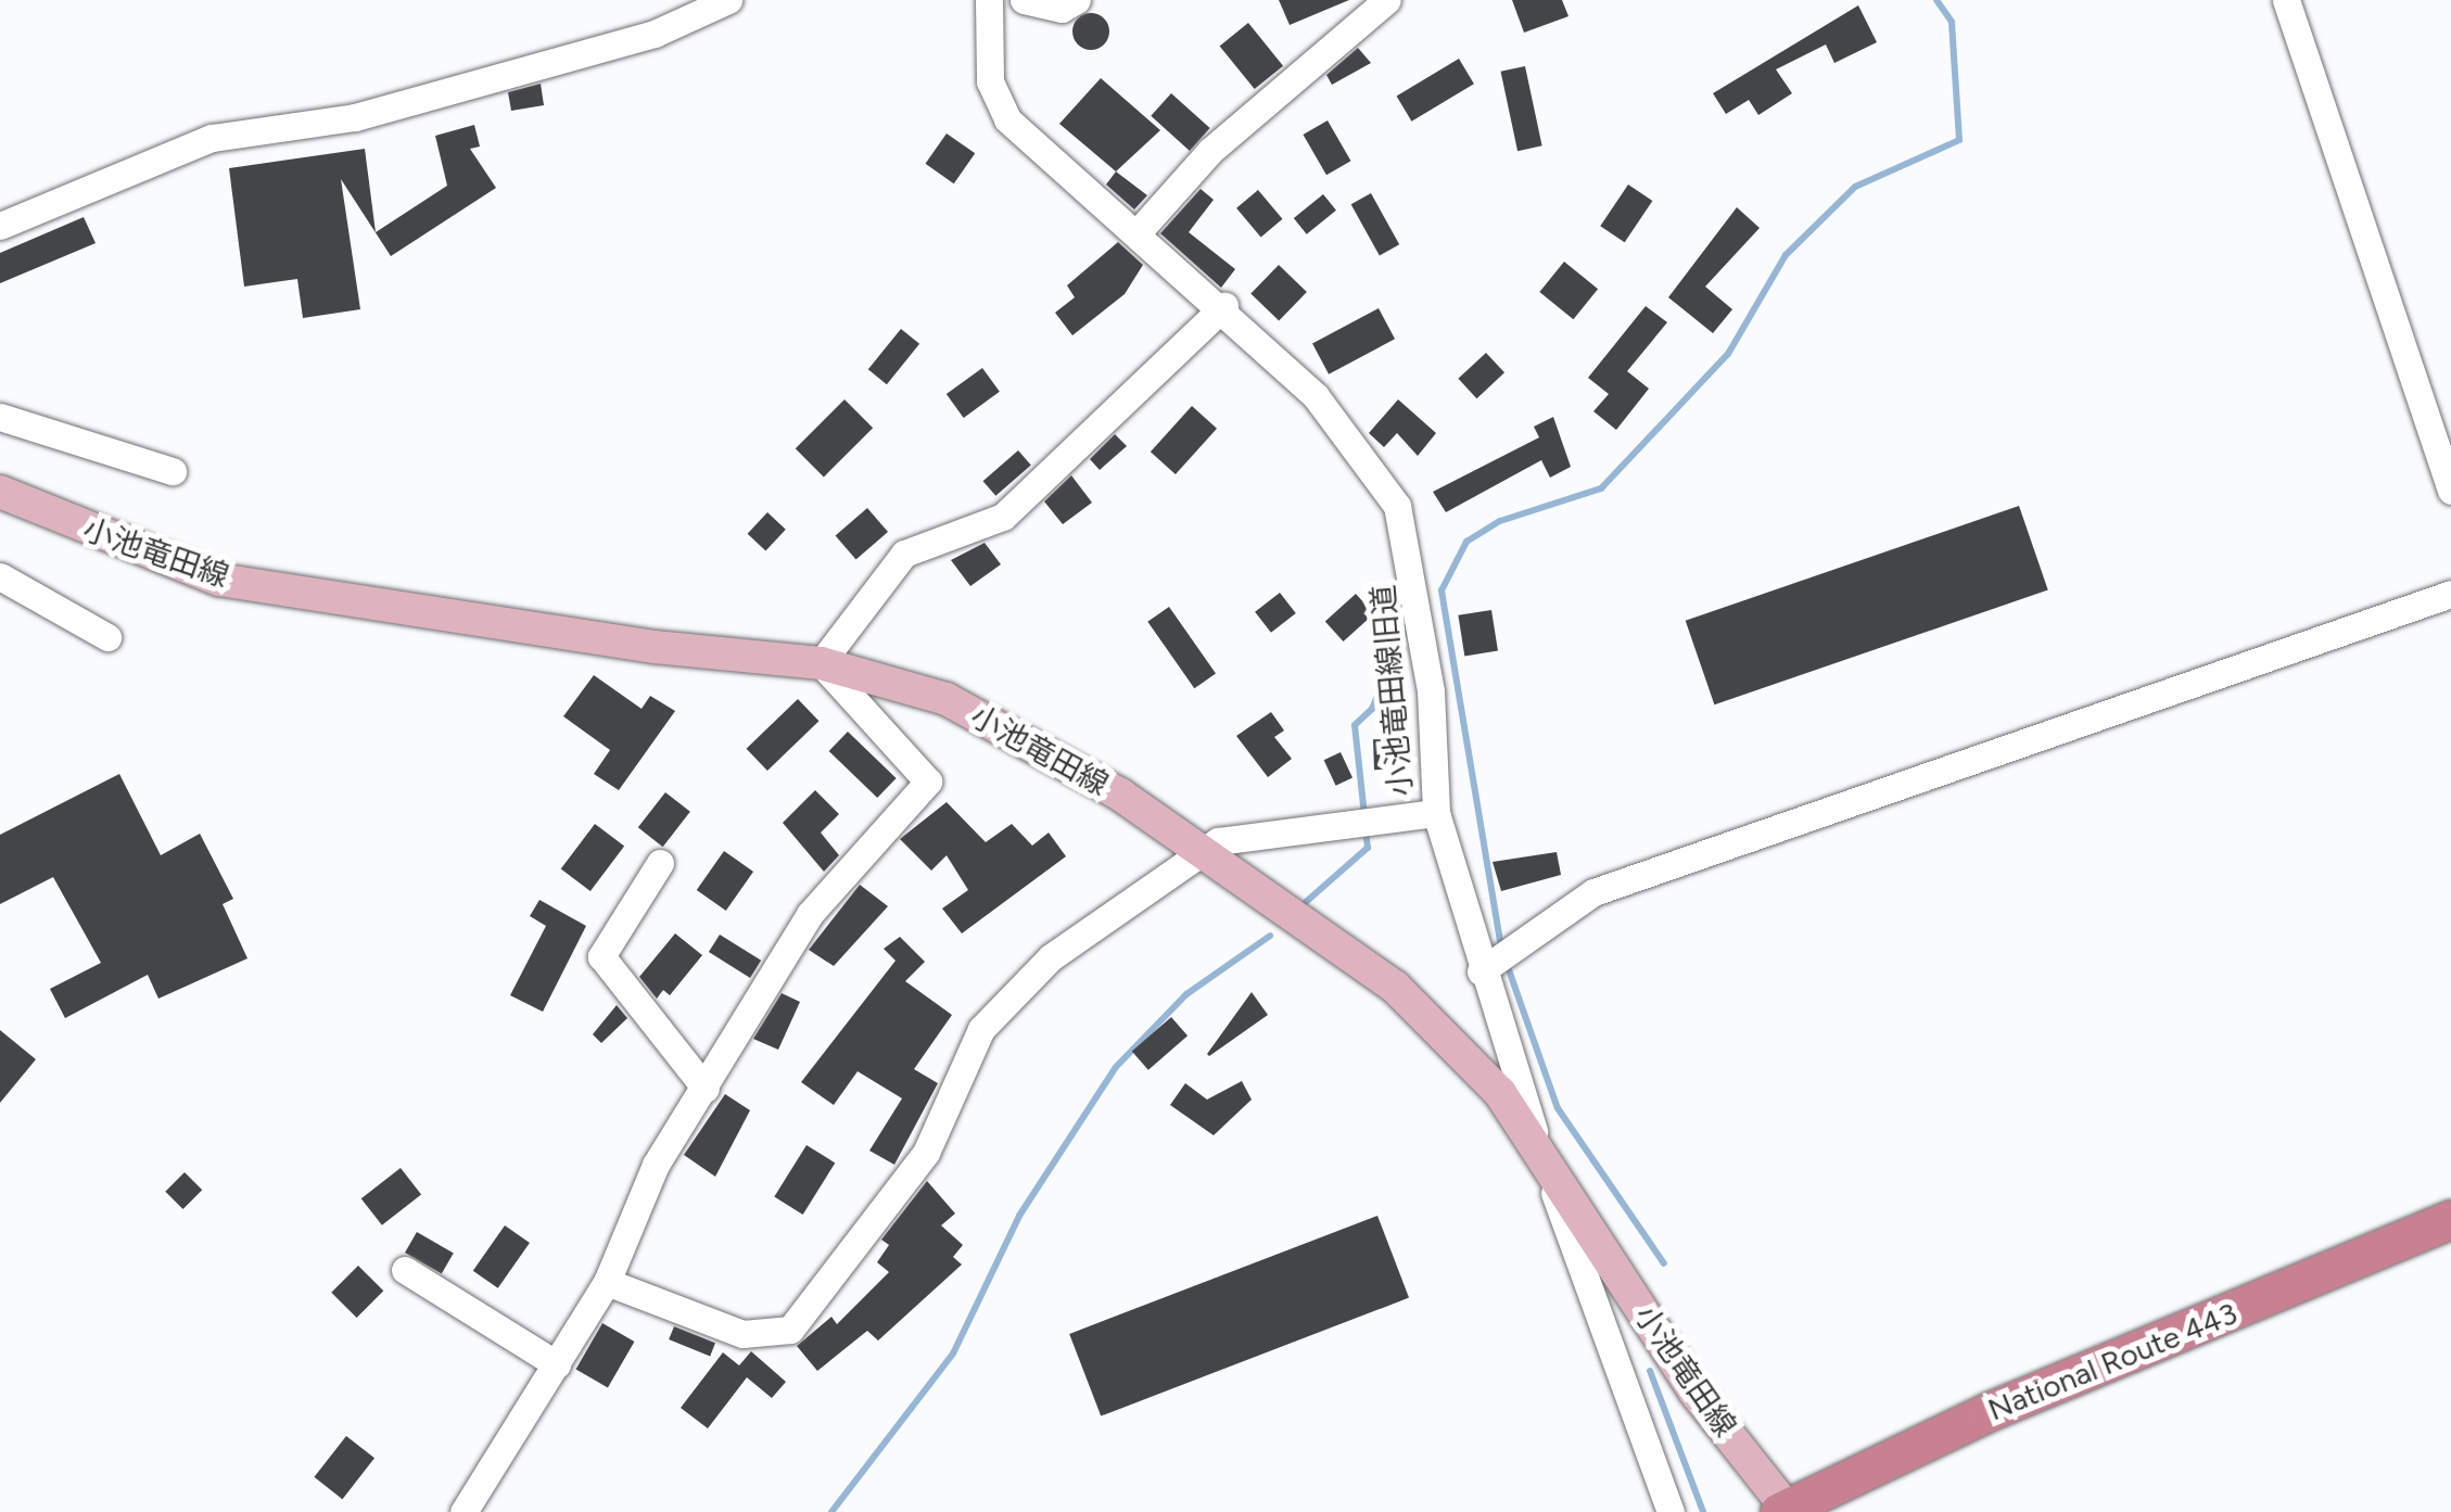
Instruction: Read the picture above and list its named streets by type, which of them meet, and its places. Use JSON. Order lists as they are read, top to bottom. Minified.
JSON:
{"streets":{"highway":["National Route 443"],"main road":["小池竜田線"],"street":["小池竜田線旧道"]},"crossings":[["小池竜田線","小池竜田線旧道"],["小池竜田線","National Route 443"]]}
